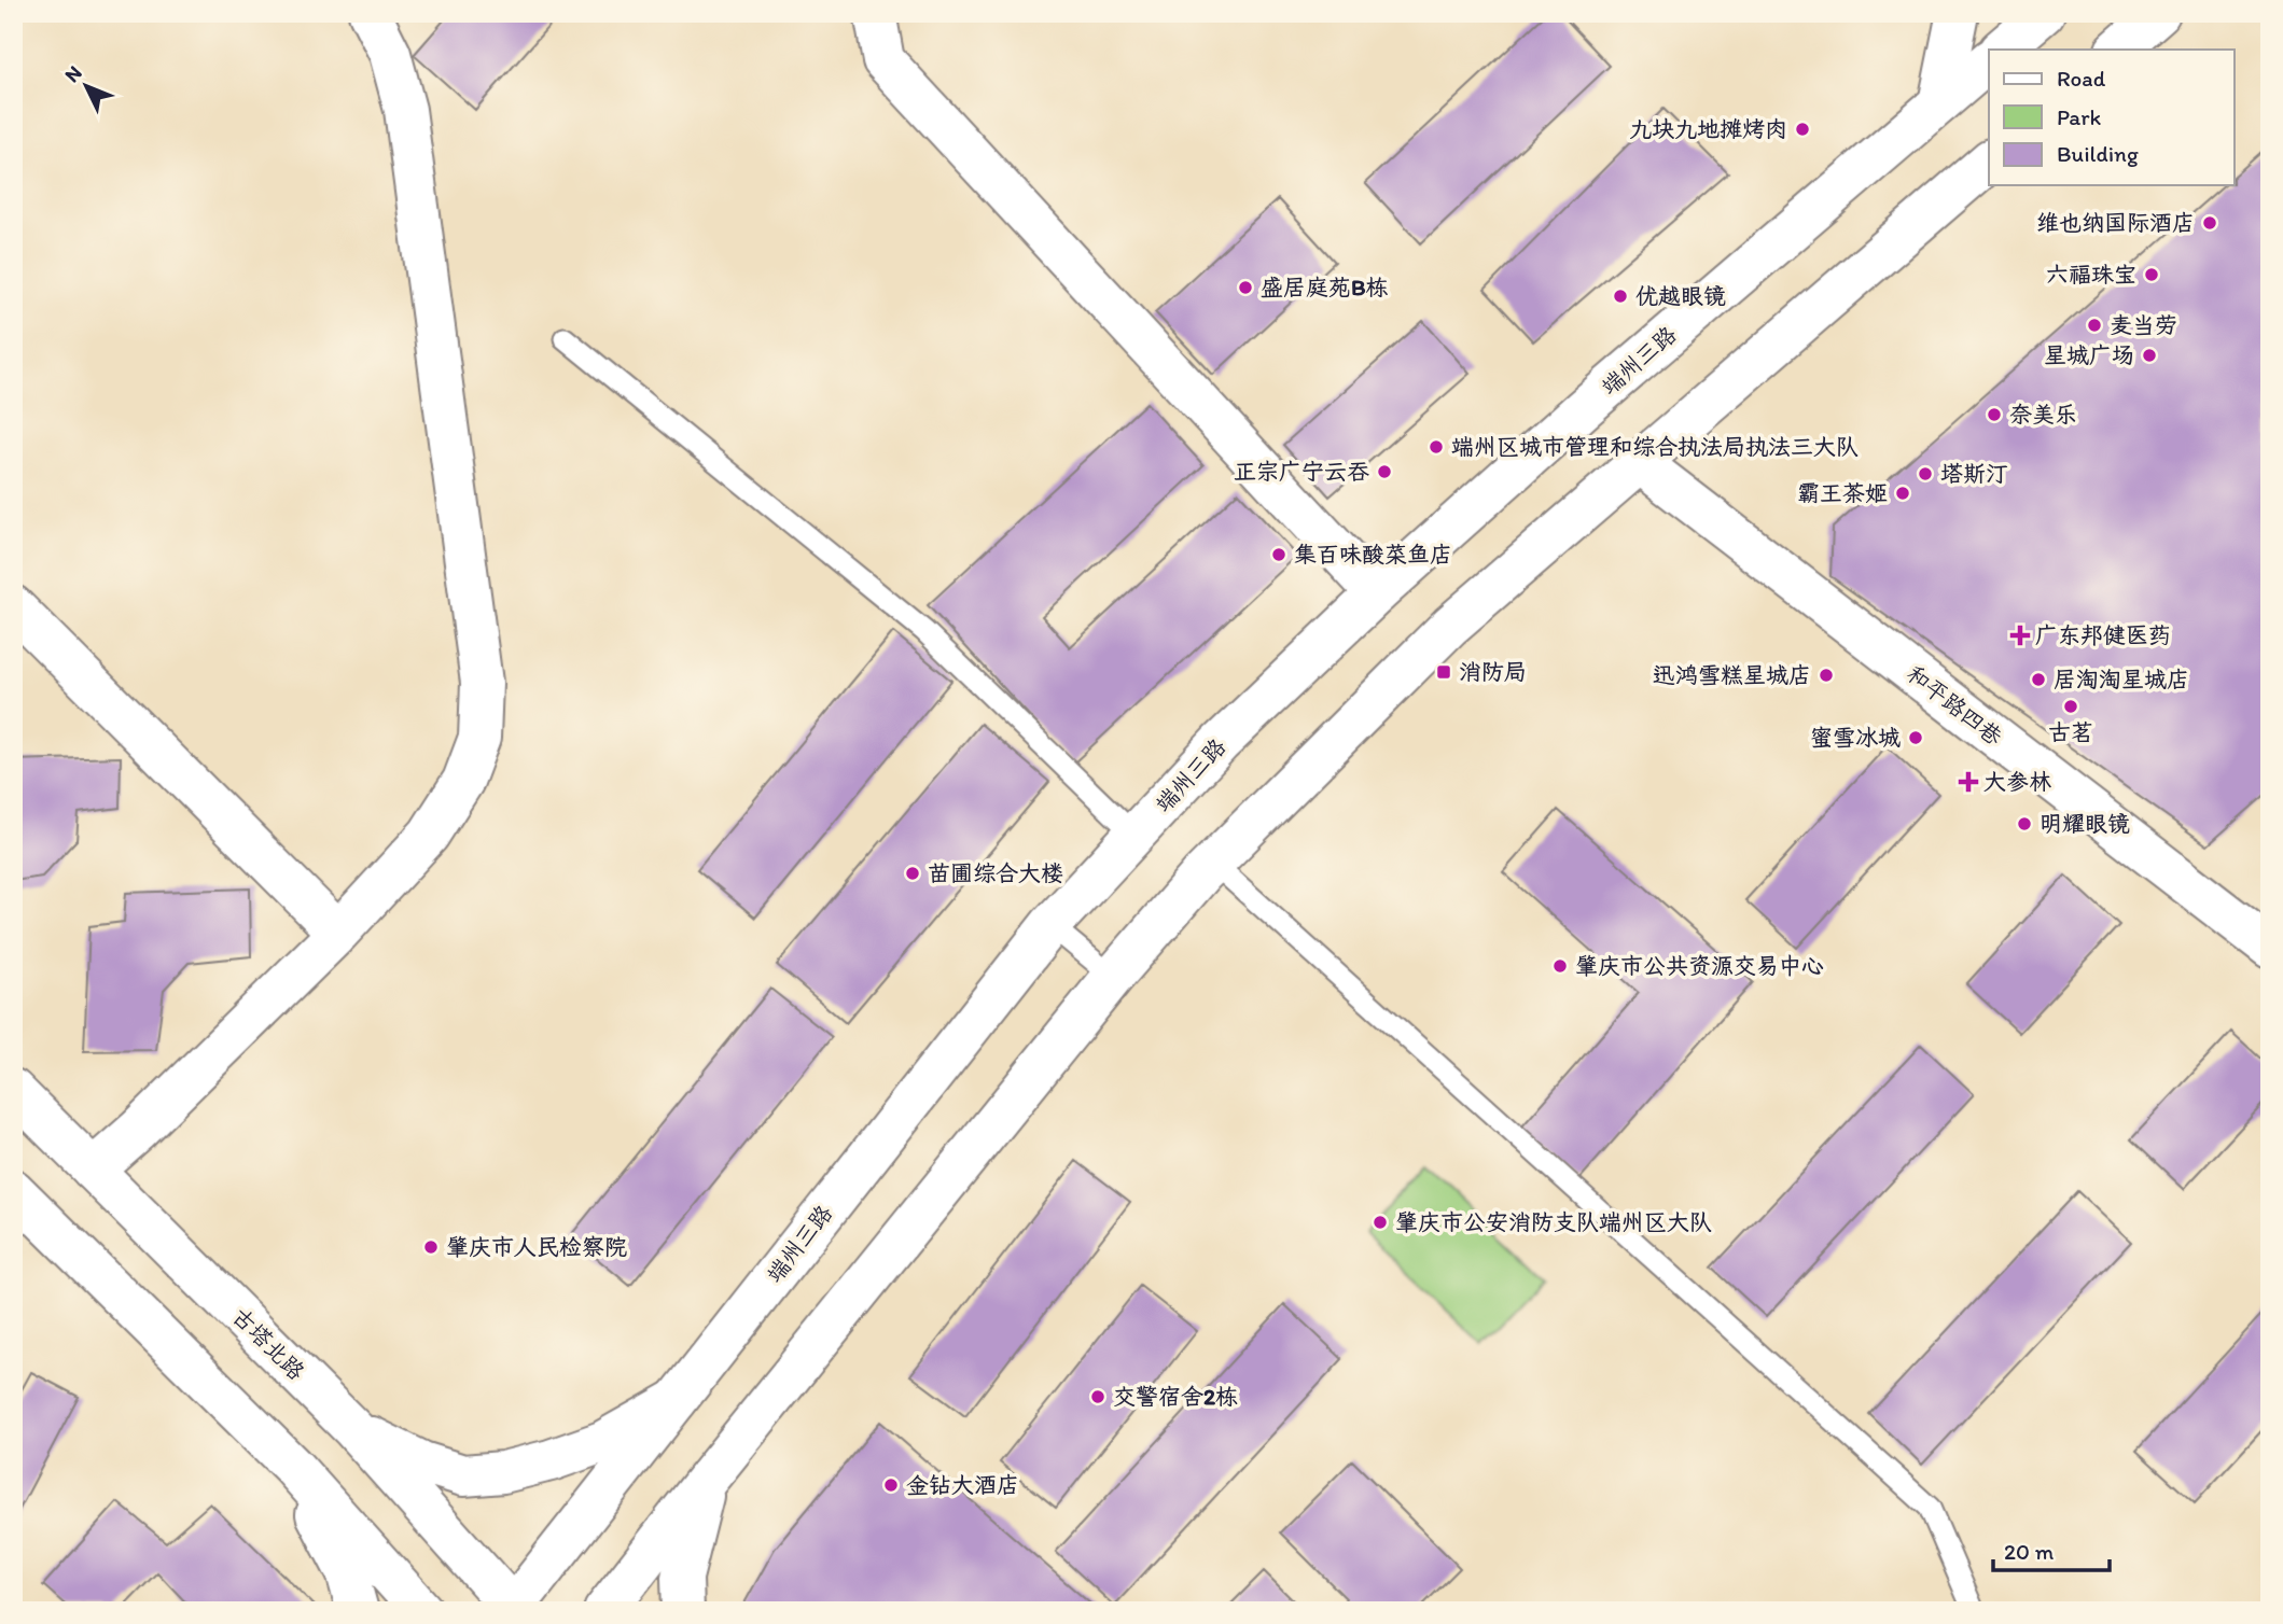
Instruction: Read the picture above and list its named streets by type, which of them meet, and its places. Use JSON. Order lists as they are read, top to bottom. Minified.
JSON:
{"streets":{"main road":["端州三路","和平路四巷","古塔北路"]},"crossings":[["端州三路","古塔北路"]],"places":{"other":["九块九地摊烤肉","维也纳国际酒店","六福珠宝","盛居庭苑B栋","优越眼镜","麦当劳","星城广场","奈美乐","端州区城市管理和综合执法局执法三大队","正宗广宁云吞","塔斯汀","霸王茶姬","集百味酸菜鱼店","迅鸿雪糕星城店","居淘淘星城店","古茗","蜜雪冰城","明耀眼镜","苗圃综合大楼","肇庆市公共资源交易中心","肇庆市公安消防支队端州区大队","肇庆市人民检察院","交警宿舍2栋","金钻大酒店"],"health":["广东邦健医药","大参林"],"transit":["消防局"]},"legend":["Road","Park","Building"],"scale_bar":"20 m","north":"top left"}
